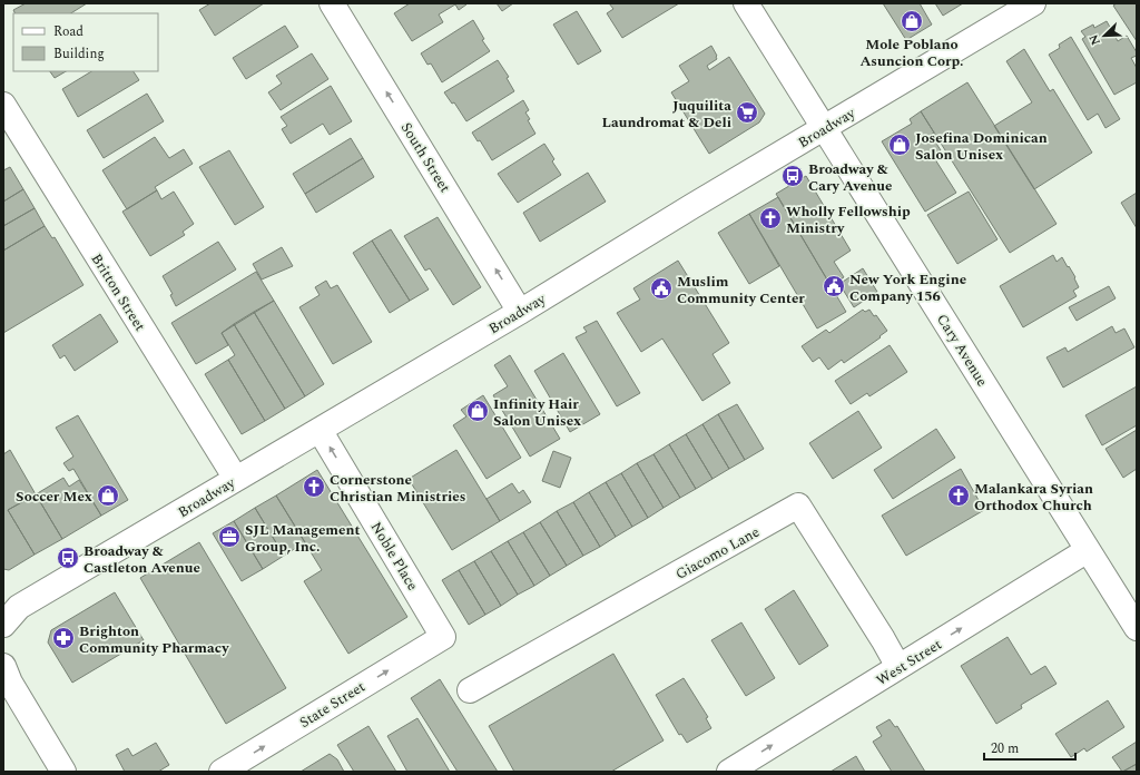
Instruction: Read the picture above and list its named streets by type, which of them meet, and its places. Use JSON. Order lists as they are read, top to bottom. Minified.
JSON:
{"streets":{"street":["Broadway","South Street","Britton Street","Cary Avenue","Giacomo Lane","Noble Place","West Street","State Street"]},"crossings":[["Broadway","South Street"],["Broadway","Britton Street"],["Broadway","Cary Avenue"],["Broadway","Noble Place"],["Cary Avenue","West Street"],["Giacomo Lane","West Street"],["Noble Place","State Street"]],"one_way":["South Street","Noble Place","West Street","State Street"],"places":{"shop":["Mole Poblano Asuncion Corp.","Josefina Dominican Salon Unisex","Infinity Hair Salon Unisex","Soccer Mex"],"supermarket":["Juquilita Laundromat & Deli"],"bus stop":["Broadway & Cary Avenue","Broadway & Castleton Avenue"],"church":["Wholly Fellowship Ministry","Cornerstone Christian Ministries","Malankara Syrian Orthodox Church"],"public building":["New York Engine Company 156","Muslim Community Center"],"office":["SJL Management Group, Inc."],"pharmacy":["Brighton Community Pharmacy"]},"legend":["Road","Building"],"scale_bar":"20 m","north":"bottom left"}
